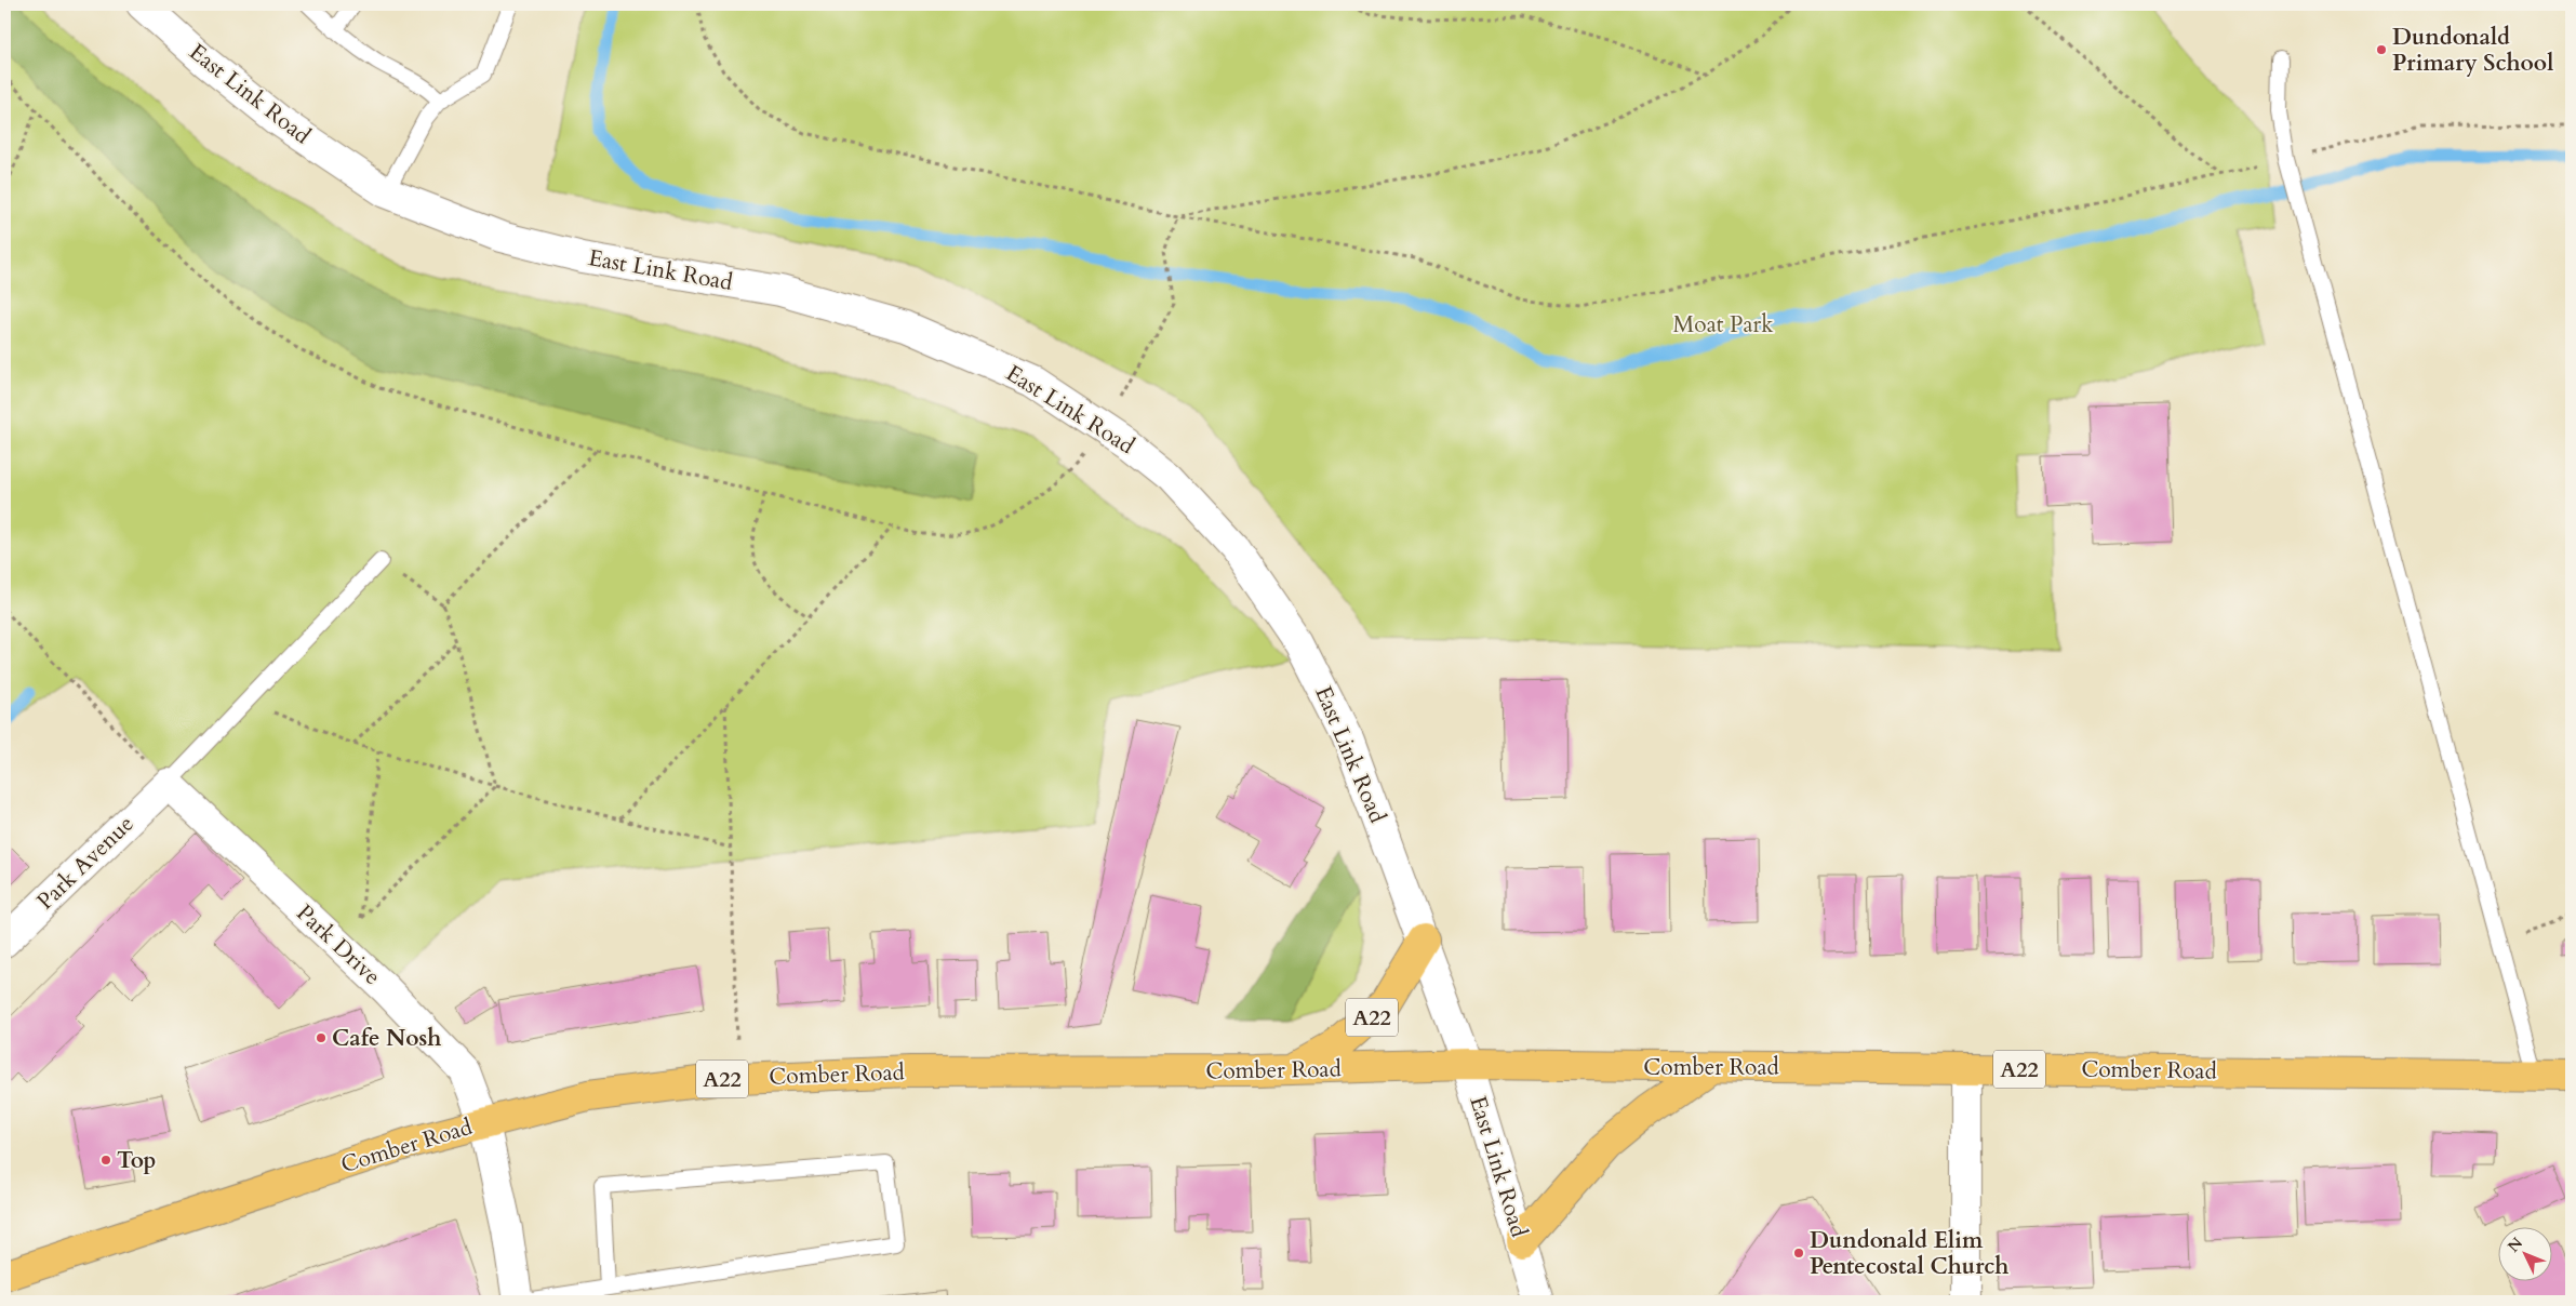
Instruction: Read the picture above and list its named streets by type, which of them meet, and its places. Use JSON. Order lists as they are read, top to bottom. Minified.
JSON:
{"streets":{"highway":["A22","Comber Road"],"street":["East Link Road","Park Avenue","Park Drive"]},"crossings":[["East Link Road","A22"],["East Link Road","Comber Road"],["Park Avenue","Park Drive"],["Park Drive","Comber Road"],["A22","Comber Road"]],"parks":["Moat Park"],"places":["Dundonald Primary School","Cafe Nosh","Top","Dundonald Elim Pentecostal Church"],"north":"top left"}
